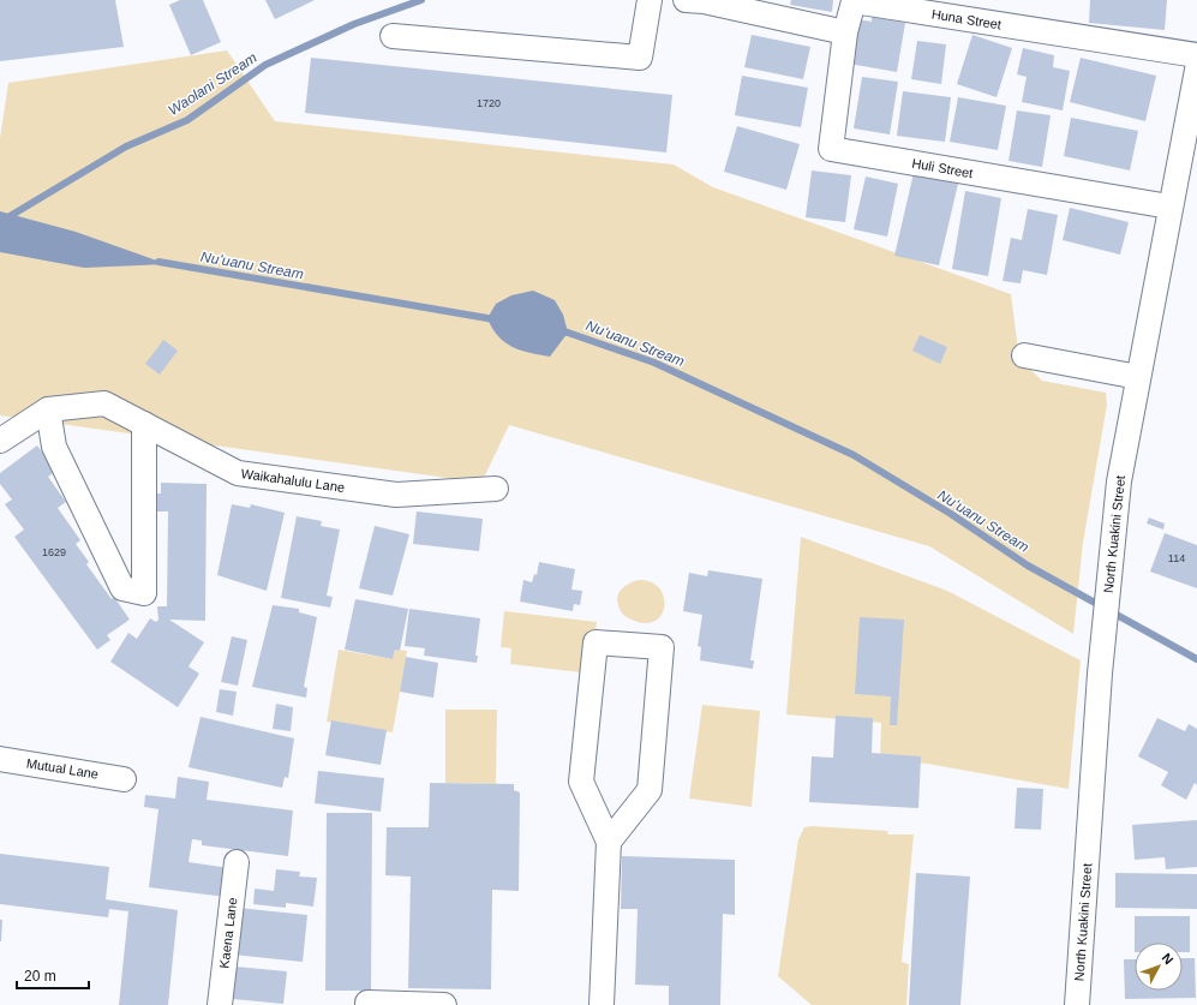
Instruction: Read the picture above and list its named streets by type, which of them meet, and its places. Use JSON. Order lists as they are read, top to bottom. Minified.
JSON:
{"streets":{"street":["Huna Street","Huli Street","Waikahalulu Lane","North Kuakini Street","Mutual Lane","Kaena Lane"]},"crossings":[["Huna Street","Huli Street"],["Huli Street","North Kuakini Street"]],"water":["Waolani Stream","Nuʻuanu Stream"],"house_numbers":["1720","1629","114"],"scale_bar":"20 m","north":"top right"}
